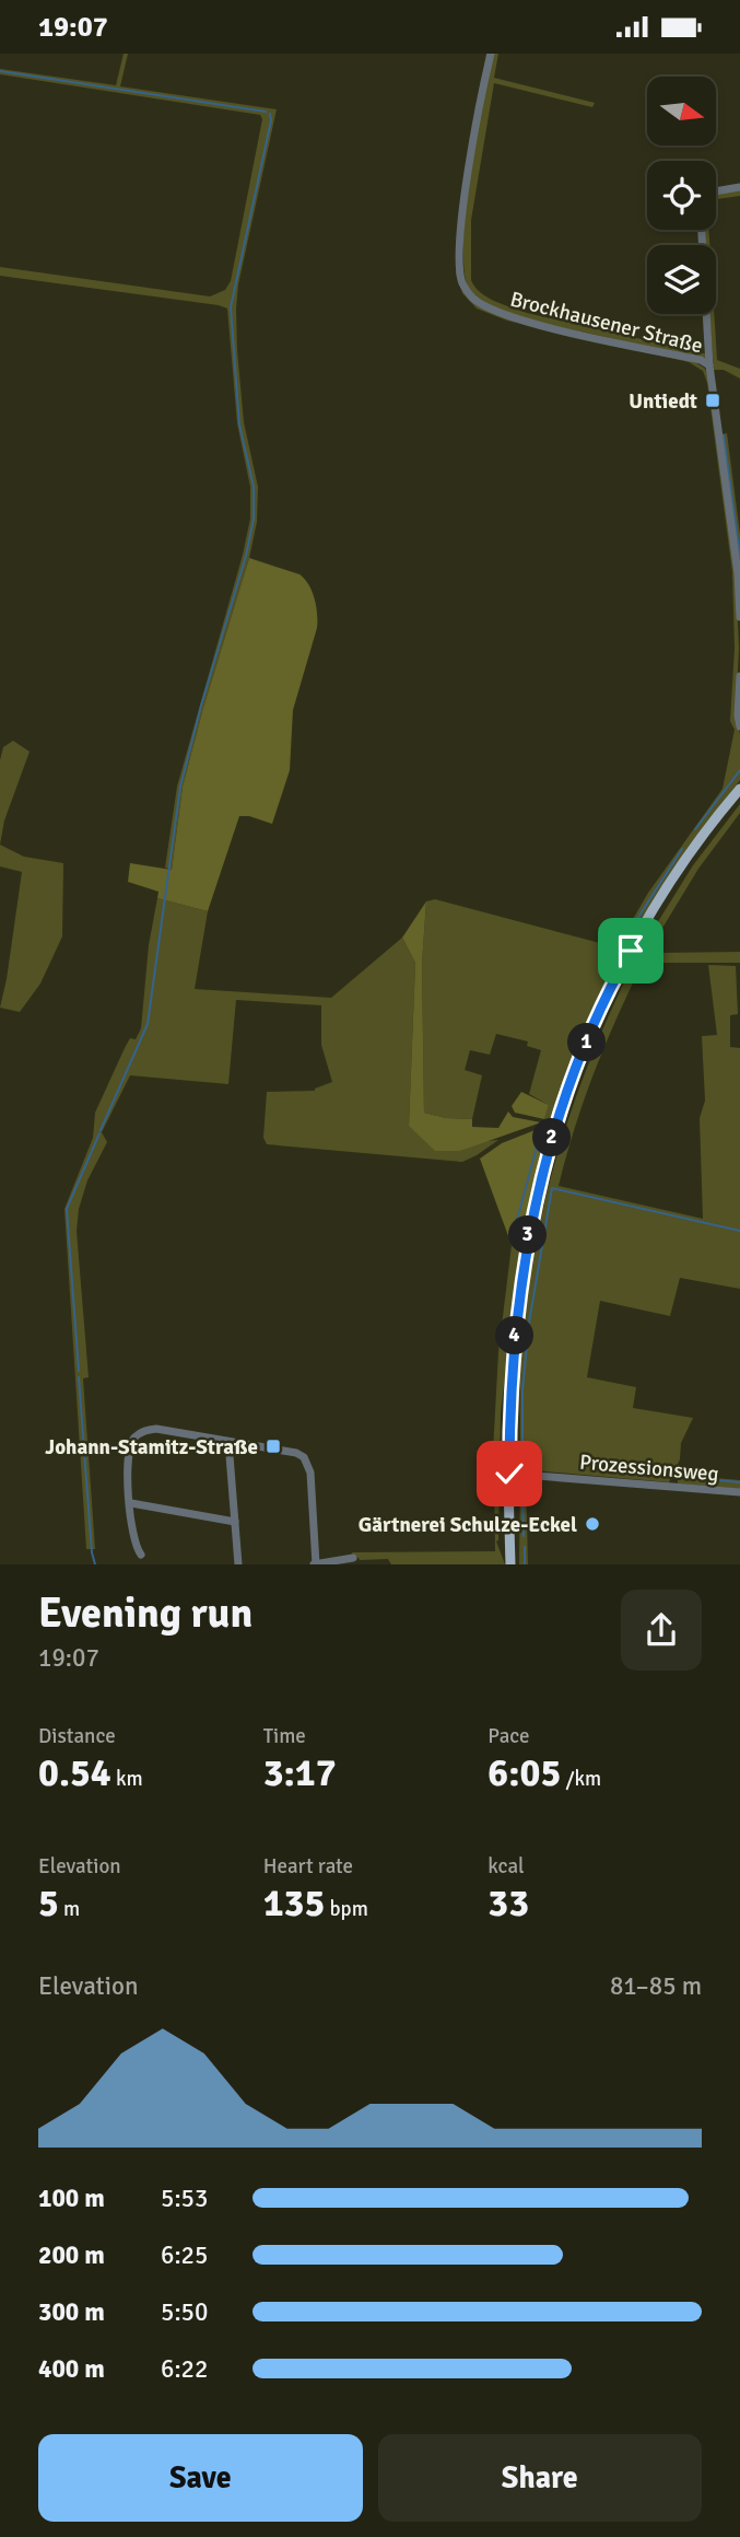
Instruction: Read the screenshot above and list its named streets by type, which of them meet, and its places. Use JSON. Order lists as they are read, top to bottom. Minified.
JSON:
{"streets":{"street":["Brockhausener Straße","Prozessionsweg"]},"places":{"transit":["Untiedt","Johann-Stamitz-Straße"],"other":["Gärtnerei Schulze-Eckel"]},"north":"right","page":{"status":"19:07","pins":["1","2","3","4"],"heading":["Evening run","19:07"],"stats":[["Distance","0.54 km"],["Time","3:17"],["Pace","6:05 /km"],["Elevation","5 m"],["Heart rate","135 bpm"],["kcal","33"]],"chart":["Elevation","81–85 m"],"list":[{"name":"100 m","note":"5:53"},{"name":"200 m","note":"6:25"},{"name":"300 m","note":"5:50"},{"name":"400 m","note":"6:22"}],"buttons":["Save","Share"]}}
